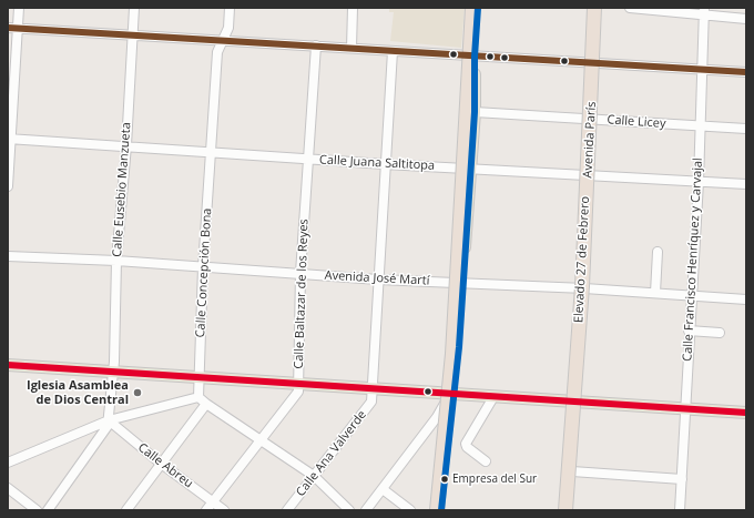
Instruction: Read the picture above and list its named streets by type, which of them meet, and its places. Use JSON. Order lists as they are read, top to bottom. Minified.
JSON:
{"streets":{"highway":["Elevado 27 de Febrero"],"main road":["Avenida París"],"street":["Calle Licey","Calle Juana Saltitopa","Calle Eusebio Manzueta","Calle Francisco Henríquez y Carvajal","Calle Concepción Bona","Avenida José Martí","Calle Baltazar de los Reyes","Calle Ana Valverde","Calle Abreu"]},"crossings":[["Calle Licey","Avenida París"],["Calle Licey","Calle Francisco Henríquez y Carvajal"],["Avenida París","Calle Juana Saltitopa"],["Avenida París","Elevado 27 de Febrero"],["Avenida París","Avenida José Martí"],["Calle Juana Saltitopa","Calle Eusebio Manzueta"],["Calle Juana Saltitopa","Calle Francisco Henríquez y Carvajal"],["Calle Juana Saltitopa","Calle Concepción Bona"],["Calle Juana Saltitopa","Calle Baltazar de los Reyes"],["Calle Juana Saltitopa","Calle Ana Valverde"],["Calle Eusebio Manzueta","Avenida José Martí"],["Calle Eusebio Manzueta","Calle Abreu"],["Calle Francisco Henríquez y Carvajal","Avenida José Martí"],["Calle Concepción Bona","Avenida José Martí"],["Avenida José Martí","Calle Baltazar de los Reyes"],["Avenida José Martí","Calle Ana Valverde"],["Calle Baltazar de los Reyes","Calle Abreu"]],"places":["Iglesia Asamblea de Dios Central","Empresa del Sur"]}
